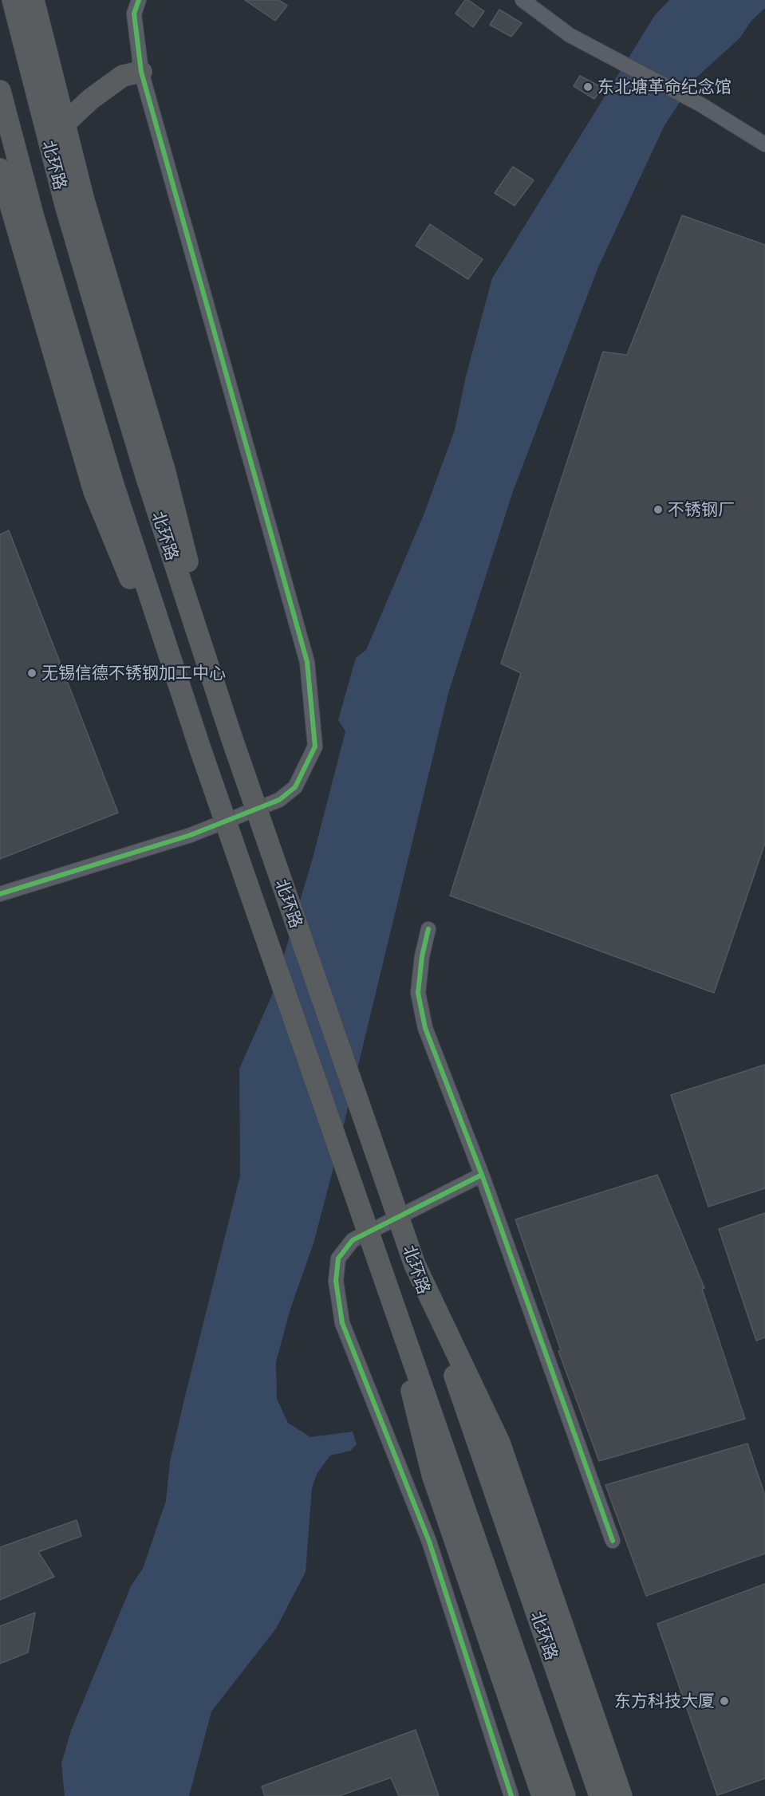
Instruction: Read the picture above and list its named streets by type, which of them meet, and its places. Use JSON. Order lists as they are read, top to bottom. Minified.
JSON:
{"streets":{"highway":["北环路"]},"places":["东北塘革命纪念馆","不锈钢厂","无锡信德不锈钢加工中心","东方科技大厦"]}
